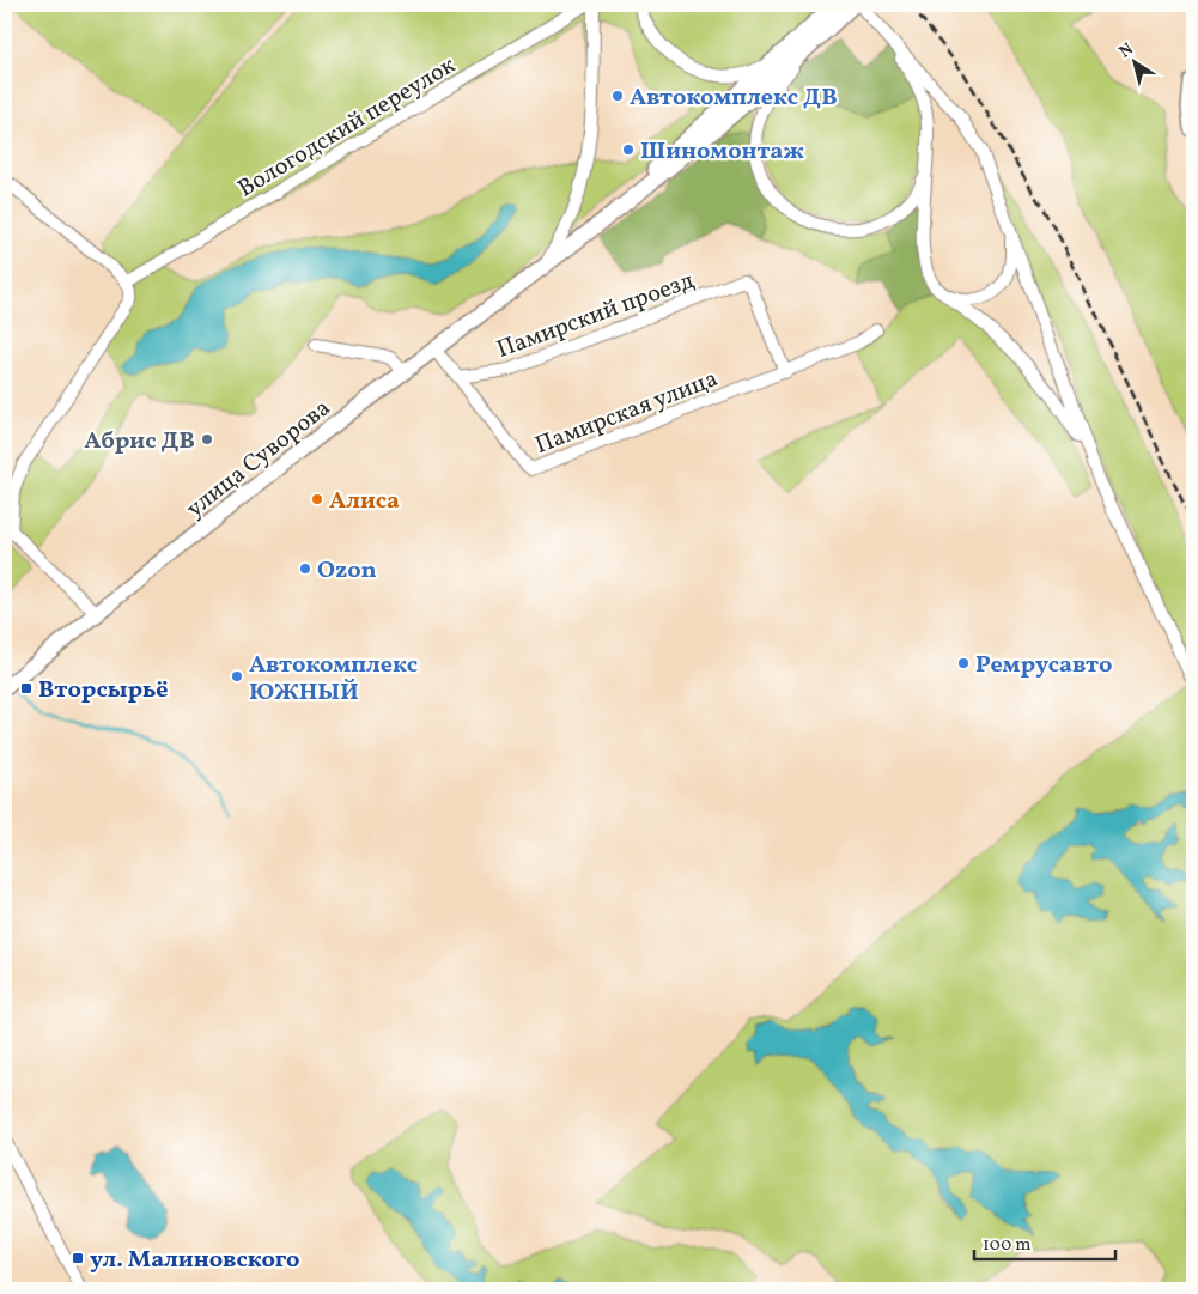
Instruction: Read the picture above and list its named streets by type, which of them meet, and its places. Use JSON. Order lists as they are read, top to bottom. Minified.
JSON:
{"streets":{"main road":["улица Суворова"],"street":["Вологодский переулок","Памирский проезд","Памирская улица"]},"crossings":[["Памирский проезд","Памирская улица"],["Памирская улица","улица Суворова"]],"places":{"other":["Автокомплекс ДВ","Шиномонтаж","Абрис ДВ","Алиса","Ozon","Ремрусавто","Автокомплекс ЮЖНЫЙ"],"transit":["Вторсырьё","ул. Малиновского"]},"scale_bar":"100 m","north":"top left"}
